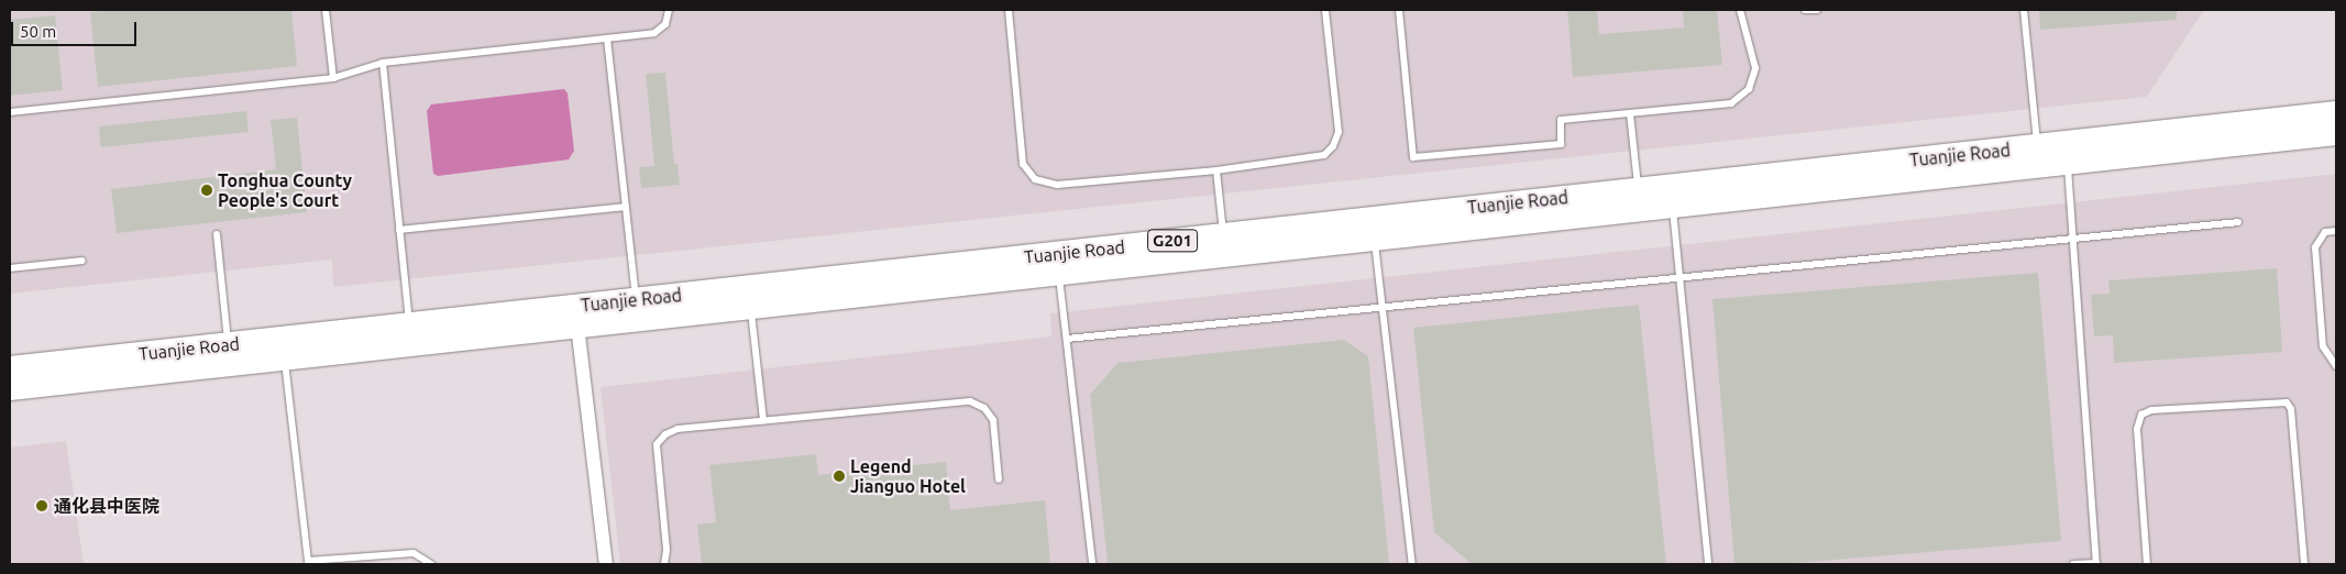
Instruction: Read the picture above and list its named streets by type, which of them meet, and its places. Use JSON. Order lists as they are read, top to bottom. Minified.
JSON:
{"streets":{"highway":["Tuanjie Road","G201"]},"places":["Tonghua County People's Court","Legend Jianguo Hotel","通化县中医院"],"scale_bar":"50 m"}
